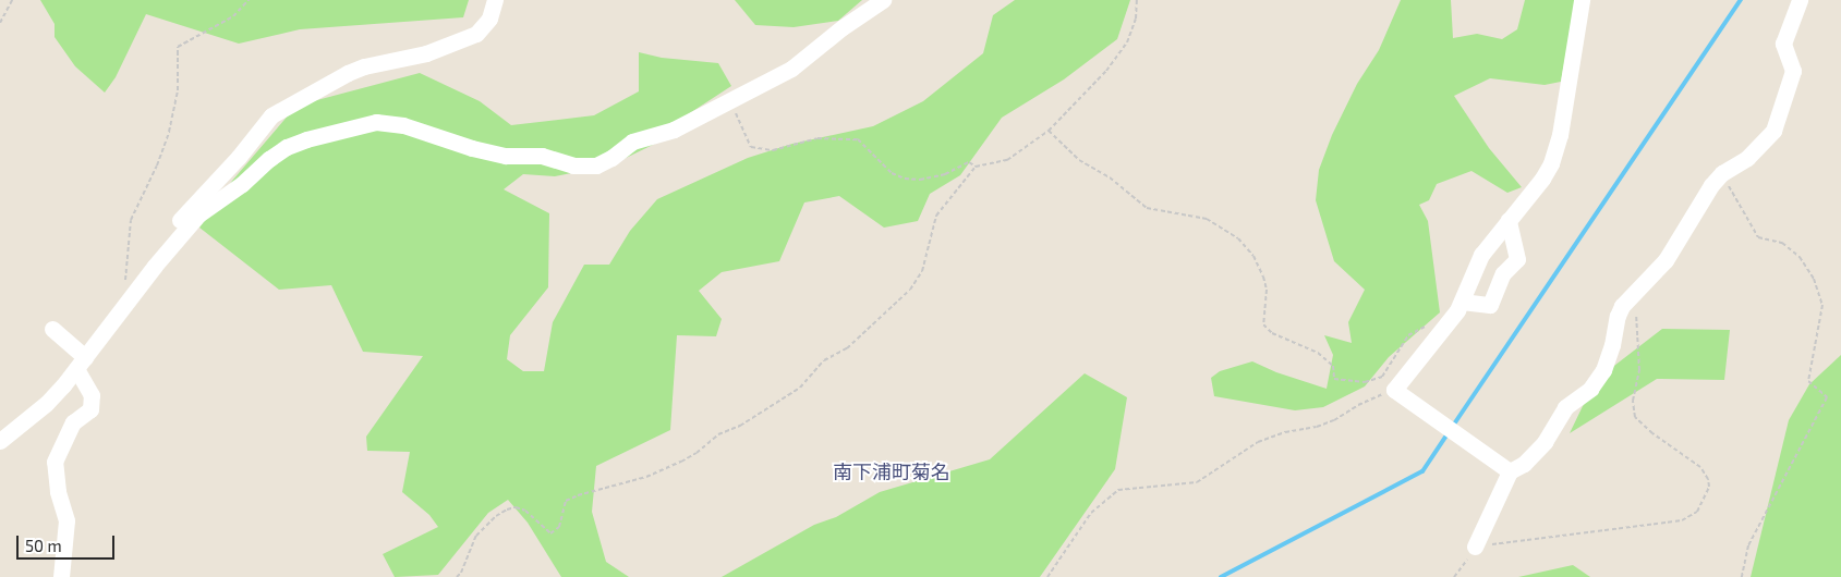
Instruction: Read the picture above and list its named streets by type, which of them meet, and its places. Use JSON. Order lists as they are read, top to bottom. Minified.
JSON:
{"districts":["南下浦町菊名"],"scale_bar":"50 m"}
